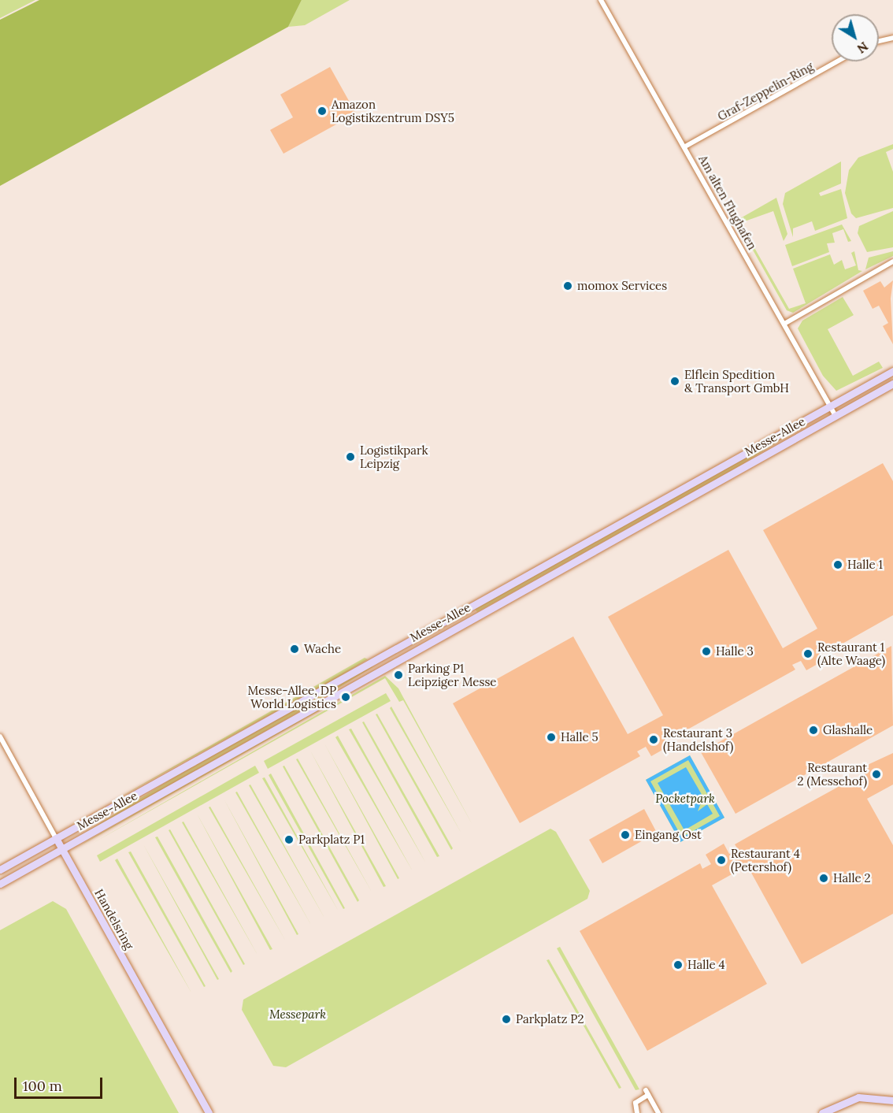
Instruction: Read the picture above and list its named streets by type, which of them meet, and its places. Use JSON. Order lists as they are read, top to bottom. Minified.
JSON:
{"streets":{"main road":["Messe-Allee","Handelsring"],"street":["Graf-Zeppelin-Ring","Am alten Flughafen"]},"crossings":[["Graf-Zeppelin-Ring","Am alten Flughafen"],["Am alten Flughafen","Messe-Allee"],["Messe-Allee","Handelsring"]],"parks":["Pocketpark","Messepark"],"places":["Amazon Logistikzentrum DSY5","momox Services","Elflein Spedition & Transport GmbH","Logistikpark Leipzig","Halle 1","Wache","Halle 3","Restaurant 1 (Alte Waage)","Parking P1 Leipziger Messe","Messe-Allee, DP World Logistics","Glashalle","Halle 5","Restaurant 3 (Handelshof)","Restaurant 2 (Messehof)","Eingang Ost","Parkplatz P1","Restaurant 4 (Petershof)","Halle 2","Halle 4","Parkplatz P2"],"scale_bar":"100 m","north":"bottom right"}
